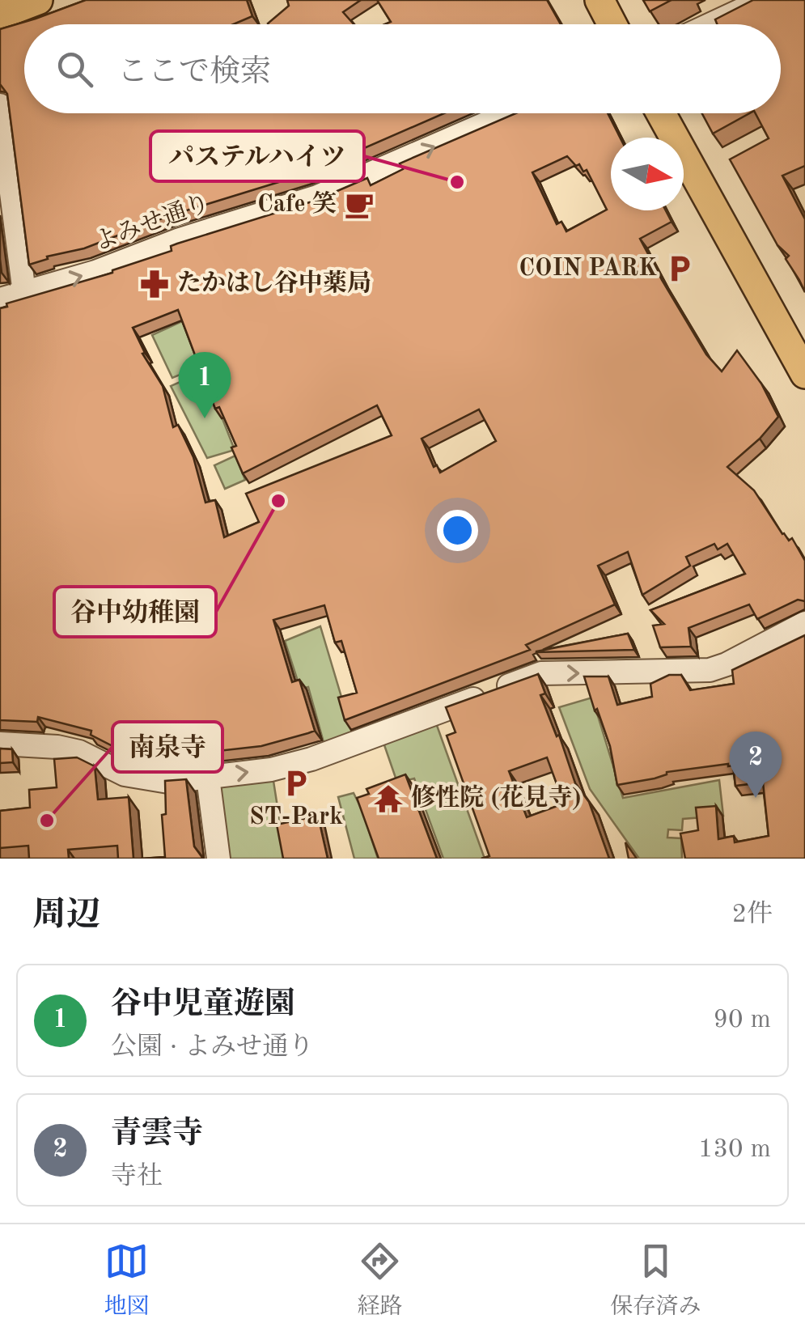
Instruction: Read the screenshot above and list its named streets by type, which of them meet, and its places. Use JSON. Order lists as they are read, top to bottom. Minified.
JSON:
{"streets":{"street":["よみせ通り"]},"one_way":["よみせ通り"],"places":{"other":["パステルハイツ","谷中幼稚園","南泉寺"],"cafe":["Cafe 笑"],"parking":["COIN PARK","ST-Park"],"pharmacy":["たかはし谷中薬局"],"temple":["修性院 (花見寺)"]},"north":"right","page":{"search":"ここで検索","pins":["1","2"],"heading":["周辺","2件"],"list":[{"mark":"1","name":"谷中児童遊園","note":"公園 · よみせ通り","value":"90 m"},{"mark":"2","name":"青雲寺","note":"寺社","value":"130 m"}],"nav":["地図","経路","保存済み"]}}
